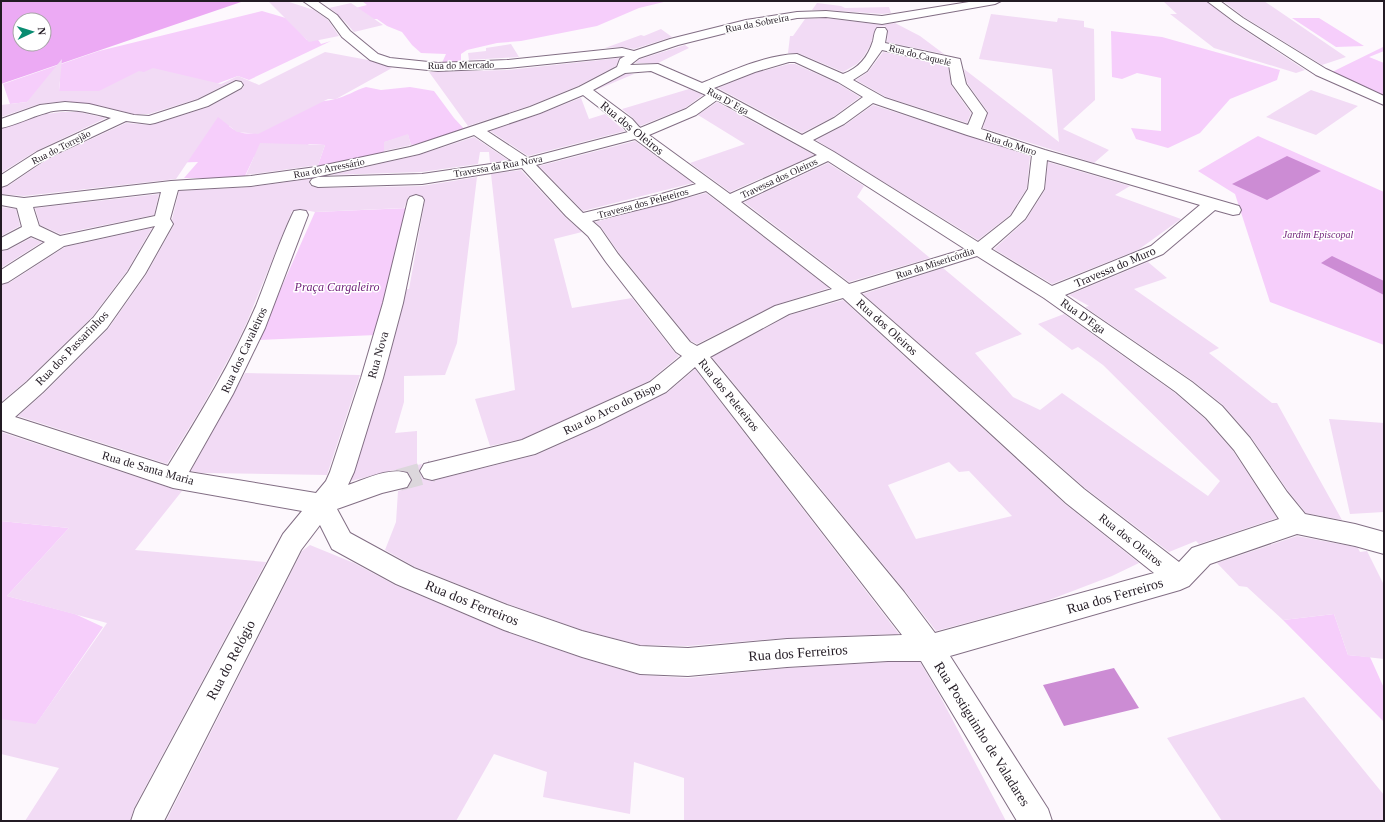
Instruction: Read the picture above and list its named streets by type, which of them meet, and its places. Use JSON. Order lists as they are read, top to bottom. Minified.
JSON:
{"streets":{"street":["Rua da Sobreira","Rua do Caquelé","Rua do Mercado","Rua D' Ega","Rua dos Oleiros","Rua do Muro","Rua do Torrejão","Travessa da Rua Nova","Rua do Arressário","Travessa dos Oleiros","Travessa dos Peleteiros","Rua da Misericórdia","Travessa do Muro","Rua D'Ega","Rua dos Passarinhos","Rua dos Cavaleiros","Rua Nova","Rua dos Peleteiros","Rua do Arco do Bispo","Rua de Santa Maria","Rua dos Ferreiros","Rua do Relógio","Rua Postiguinho de Valadares"]},"crossings":[["Rua da Sobreira","Rua do Mercado"],["Rua da Sobreira","Rua do Arressário"],["Rua do Caquelé","Rua do Muro"],["Rua do Mercado","Rua do Arressário"],["Rua D' Ega","Travessa da Rua Nova"],["Rua D' Ega","Rua do Arressário"],["Rua D' Ega","Travessa dos Oleiros"],["Rua D' Ega","Rua D'Ega"],["Rua dos Oleiros","Travessa da Rua Nova"],["Rua dos Oleiros","Rua do Arressário"],["Rua dos Oleiros","Travessa dos Oleiros"],["Rua dos Oleiros","Travessa dos Peleteiros"],["Rua dos Oleiros","Rua da Misericórdia"],["Rua dos Oleiros","Rua do Arco do Bispo"],["Rua dos Oleiros","Rua dos Ferreiros"],["Rua do Muro","Travessa da Rua Nova"],["Rua do Muro","Rua da Misericórdia"],["Rua do Muro","Travessa do Muro"],["Travessa da Rua Nova","Rua do Arressário"],["Travessa da Rua Nova","Rua dos Peleteiros"],["Rua do Arressário","Rua dos Passarinhos"],["Rua do Arressário","Rua dos Peleteiros"],["Travessa dos Oleiros","Rua D'Ega"],["Travessa dos Peleteiros","Rua dos Peleteiros"],["Rua da Misericórdia","Rua D'Ega"],["Rua da Misericórdia","Rua do Arco do Bispo"],["Travessa do Muro","Rua D'Ega"],["Rua D'Ega","Rua dos Ferreiros"],["Rua dos Cavaleiros","Rua de Santa Maria"],["Rua Nova","Rua de Santa Maria"],["Rua Nova","Rua dos Ferreiros"],["Rua Nova","Rua do Relógio"],["Rua dos Peleteiros","Rua do Arco do Bispo"],["Rua dos Peleteiros","Rua dos Ferreiros"],["Rua dos Peleteiros","Rua Postiguinho de Valadares"],["Rua de Santa Maria","Rua dos Ferreiros"],["Rua de Santa Maria","Rua do Relógio"],["Rua dos Ferreiros","Rua do Relógio"],["Rua dos Ferreiros","Rua Postiguinho de Valadares"]],"parks":["Jardim Episcopal","Praça Cargaleiro"],"north":"right"}
